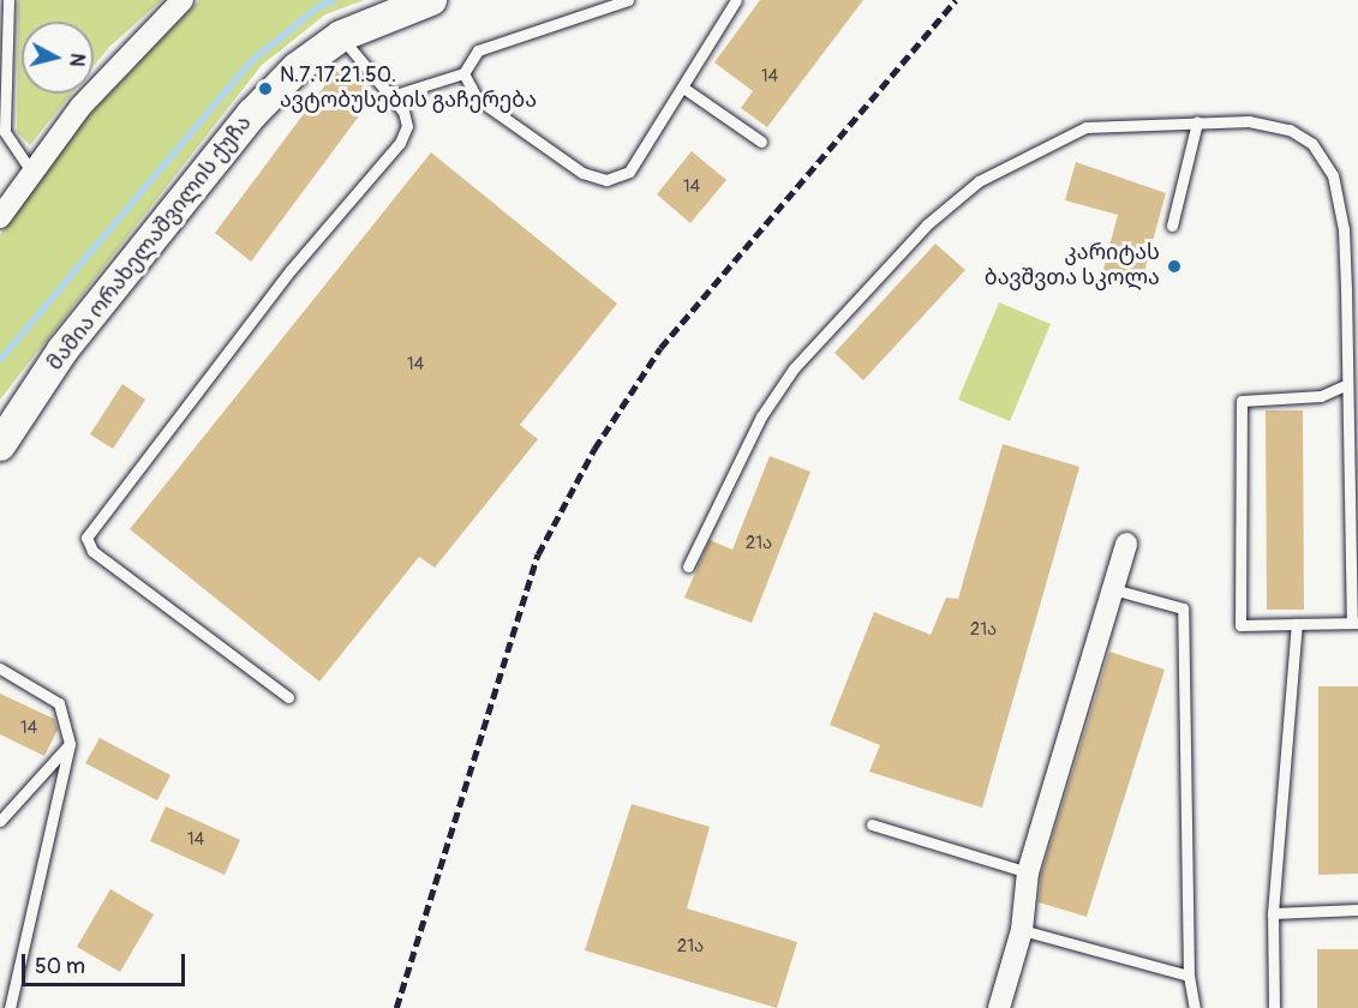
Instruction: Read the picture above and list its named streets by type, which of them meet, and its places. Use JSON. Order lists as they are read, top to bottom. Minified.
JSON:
{"streets":{"street":["მამია ორახელაშვილის ქუჩა"]},"places":["N.7.17.21.50. ავტობუსების გაჩერება","კარიტას ბავშვთა სკოლა"],"house_numbers":["14","14","14","21ა","21ა","14","14","21ა"],"scale_bar":"50 m","north":"right"}
